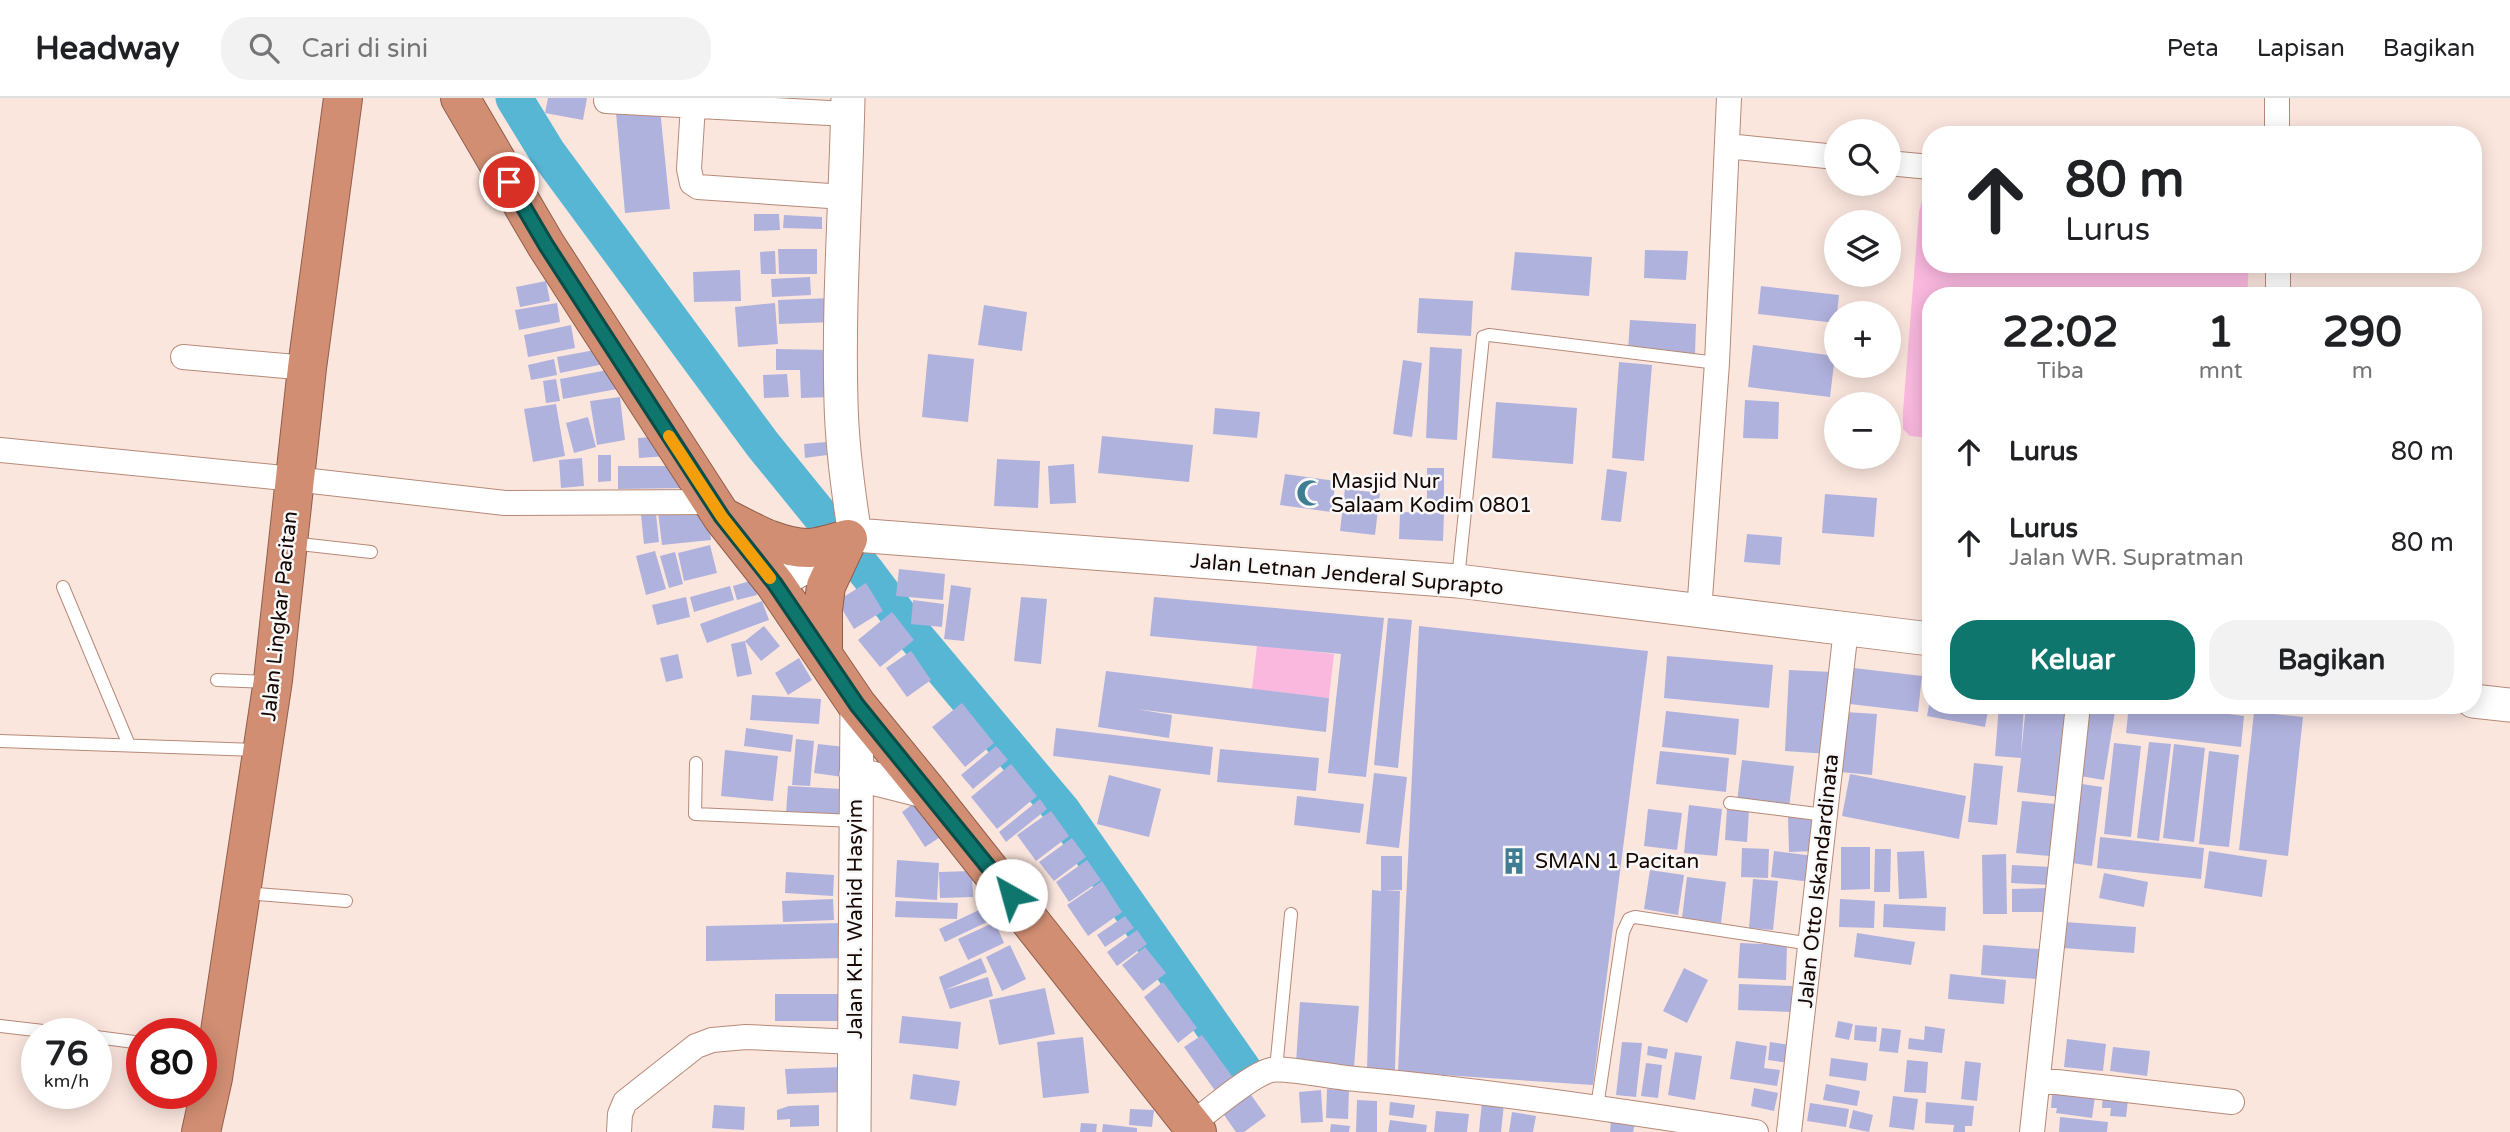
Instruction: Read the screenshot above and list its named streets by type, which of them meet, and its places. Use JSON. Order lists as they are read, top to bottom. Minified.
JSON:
{"streets":{"highway":["Jalan Lingkar Pacitan"],"main road":["Jalan Letnan Jenderal Suprapto","Jalan KH. Wahid Hasyim"],"street":["Jalan Otto Iskandardinata"]},"crossings":[["Jalan Letnan Jenderal Suprapto","Jalan Otto Iskandardinata"]],"places":{"mosque":["Masjid Nur Salaam Kodim 0801"],"building":["SMAN 1 Pacitan"]},"page":{"header":"Headway","search":"Cari di sini","nav":["Peta","Lapisan","Bagikan"],"map_buttons":["+","−"],"turn":["80 m","Lurus"],"eta":["22:02","Tiba","1","mnt","290","m"],"list":[{"name":"Lurus","value":"80 m"},{"name":"Lurus","note":"Jalan WR. Supratman","value":"80 m"}],"buttons":["Keluar","Bagikan"],"speed":"76 km/h","limit":"80"}}
